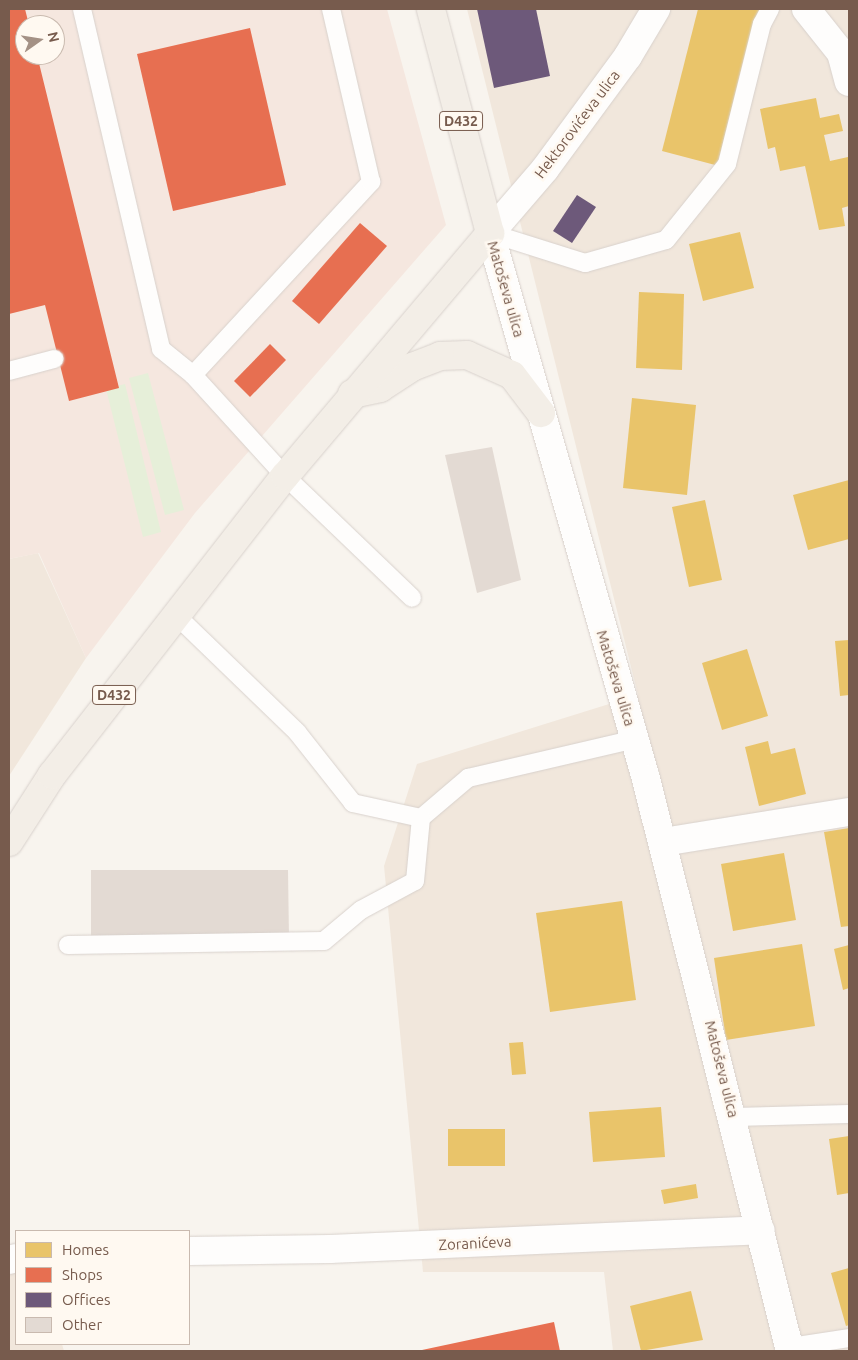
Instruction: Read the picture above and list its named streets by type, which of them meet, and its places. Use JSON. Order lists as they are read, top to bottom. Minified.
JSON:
{"streets":{"main road":["D432","Hektorovićeva ulica","Matoševa ulica","Zoranićeva"]},"crossings":[["D432","Hektorovićeva ulica"],["D432","Matoševa ulica"],["Hektorovićeva ulica","Matoševa ulica"],["Matoševa ulica","Zoranićeva"]],"legend":["Homes","Shops","Offices","Other"],"north":"right"}
